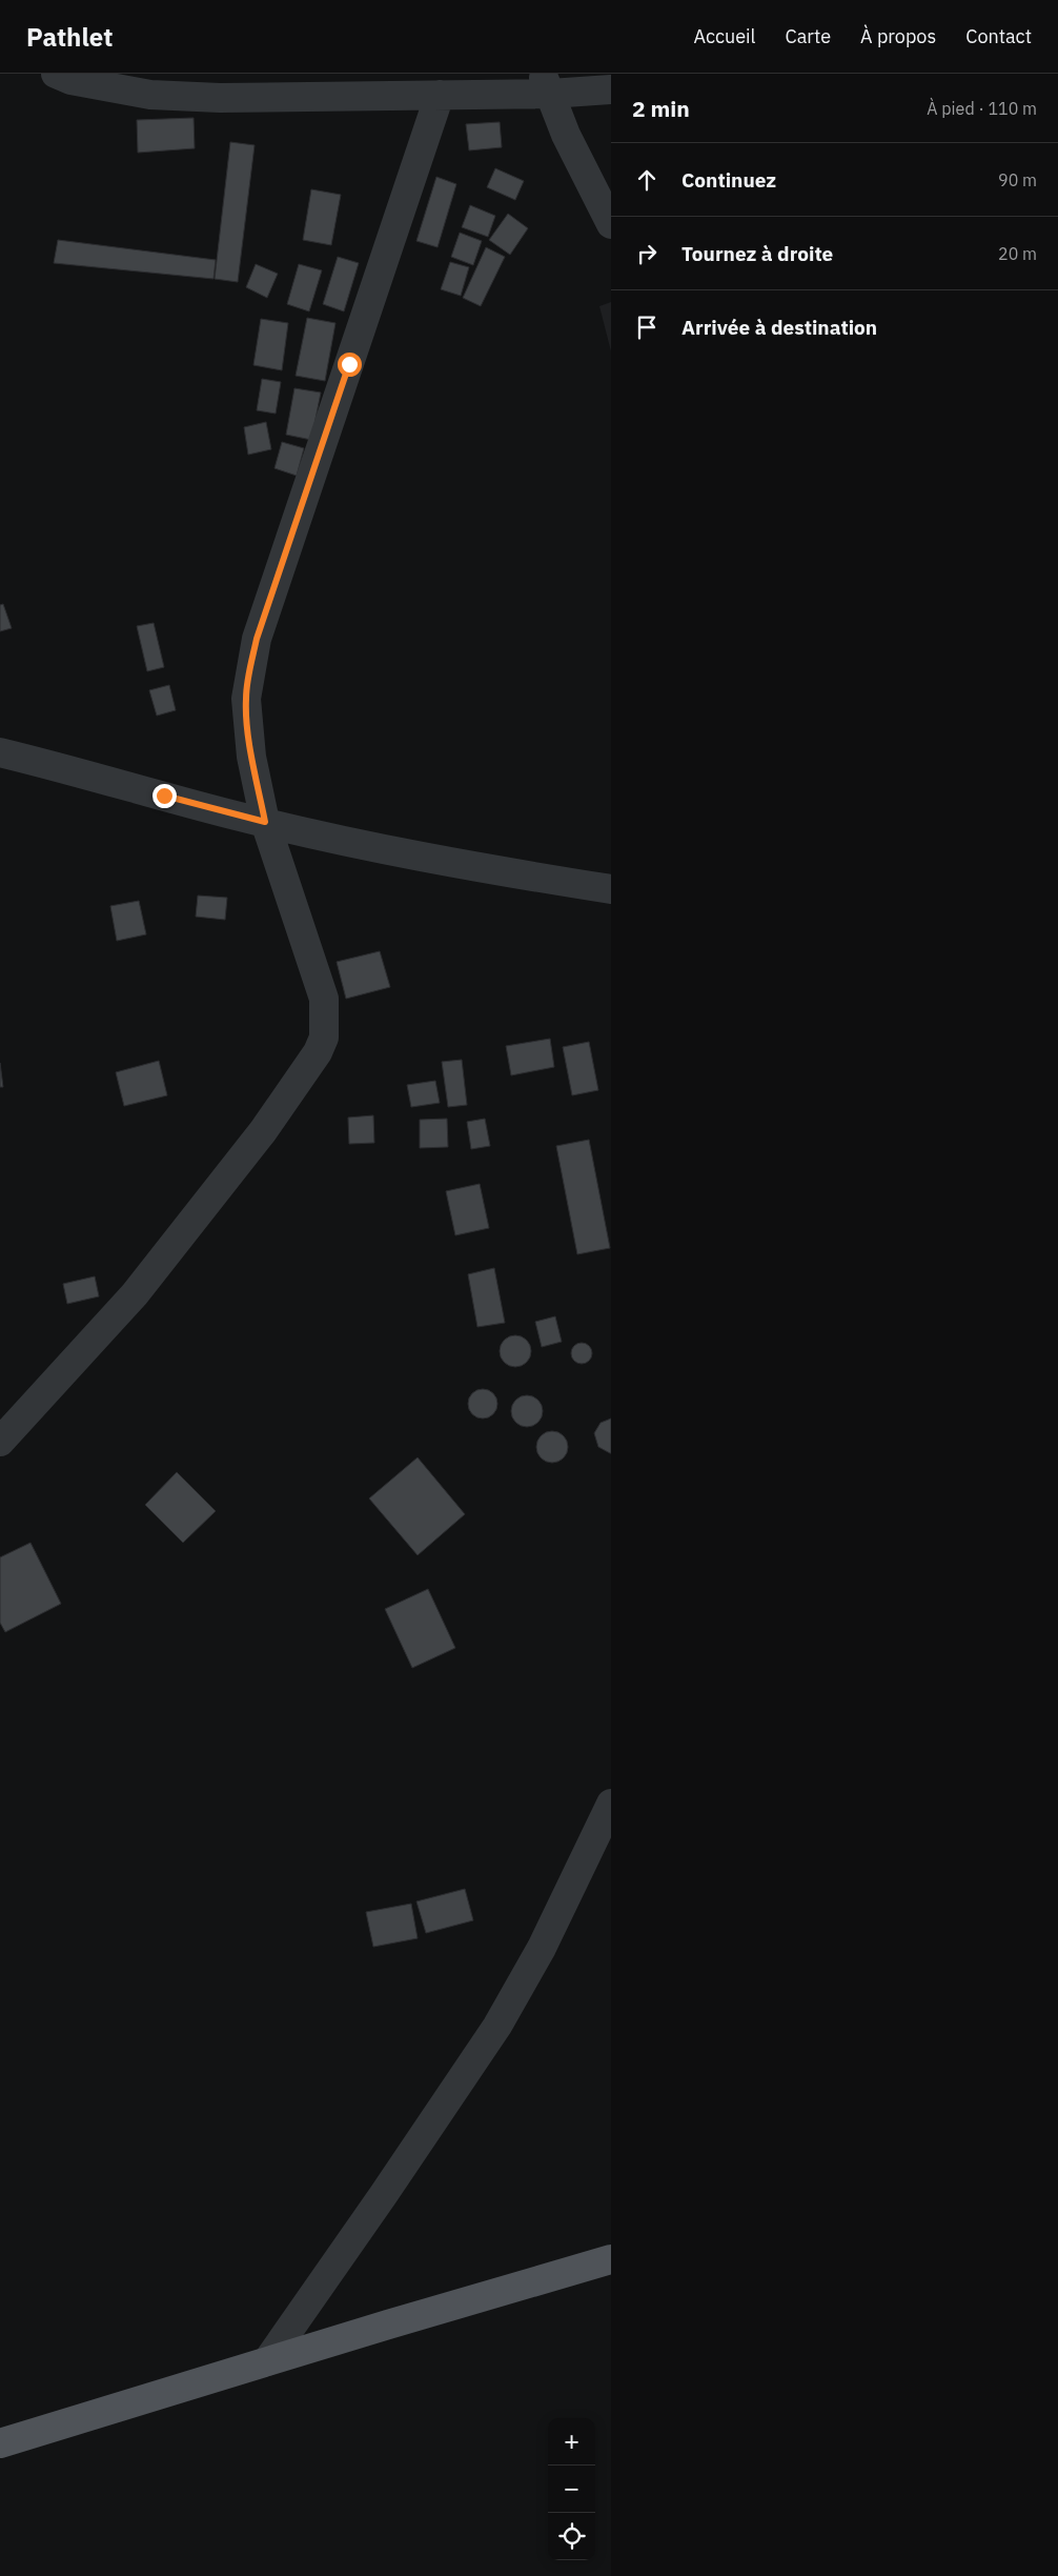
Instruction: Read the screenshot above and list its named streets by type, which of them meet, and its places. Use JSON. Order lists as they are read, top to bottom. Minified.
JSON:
{"page":{"header":"Pathlet","nav":["Accueil","Carte","À propos","Contact"],"heading":["2 min","À pied · 110 m"],"list":[["Continuez","90 m"],["Tournez à droite","20 m"],"Arrivée à destination"],"map_buttons":["+","−"]}}
